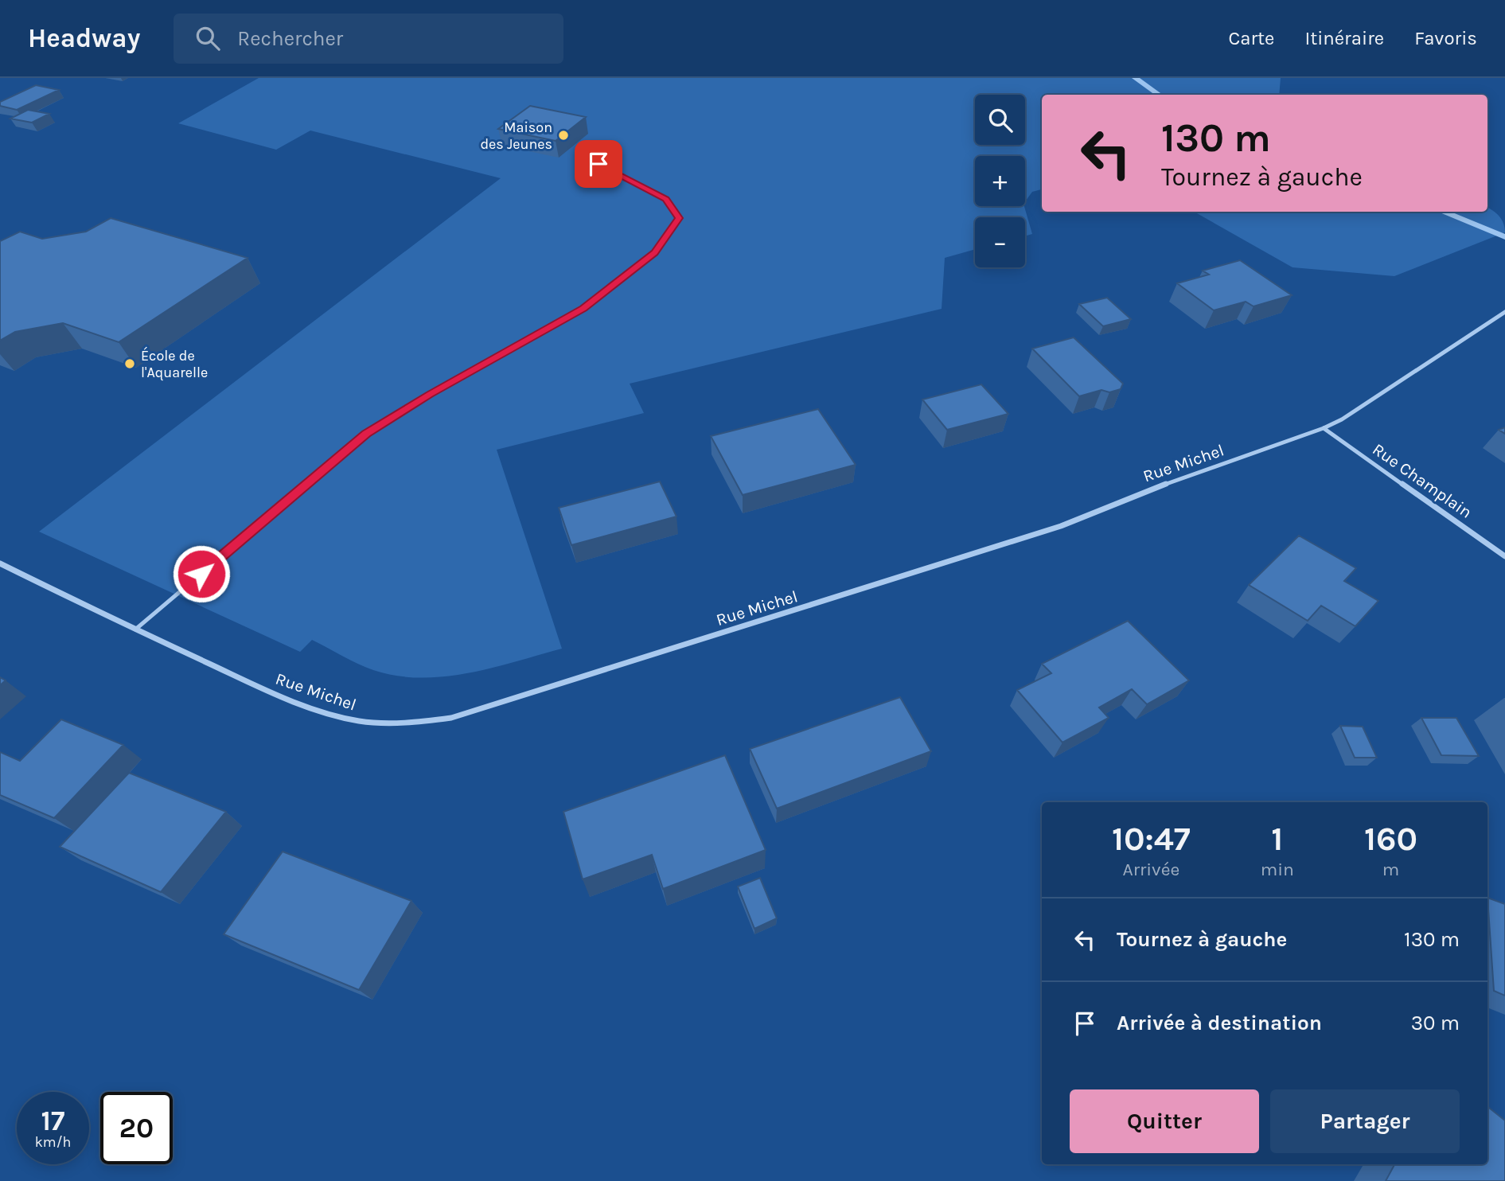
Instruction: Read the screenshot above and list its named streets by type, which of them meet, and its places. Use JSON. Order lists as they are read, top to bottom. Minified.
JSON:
{"streets":{"street":["Rue Michel","Rue Champlain"]},"crossings":[["Rue Michel","Rue Champlain"]],"places":["Maison des Jeunes","École de l'Aquarelle"],"page":{"header":"Headway","search":"Rechercher","nav":["Carte","Itinéraire","Favoris"],"map_buttons":["+","−"],"turn":["130 m","Tournez à gauche"],"eta":["10:47","Arrivée","1","min","160","m"],"list":[{"name":"Tournez à gauche","value":"130 m"},{"name":"Arrivée à destination","value":"30 m"}],"buttons":["Quitter","Partager"],"speed":"17 km/h","limit":"20"}}
